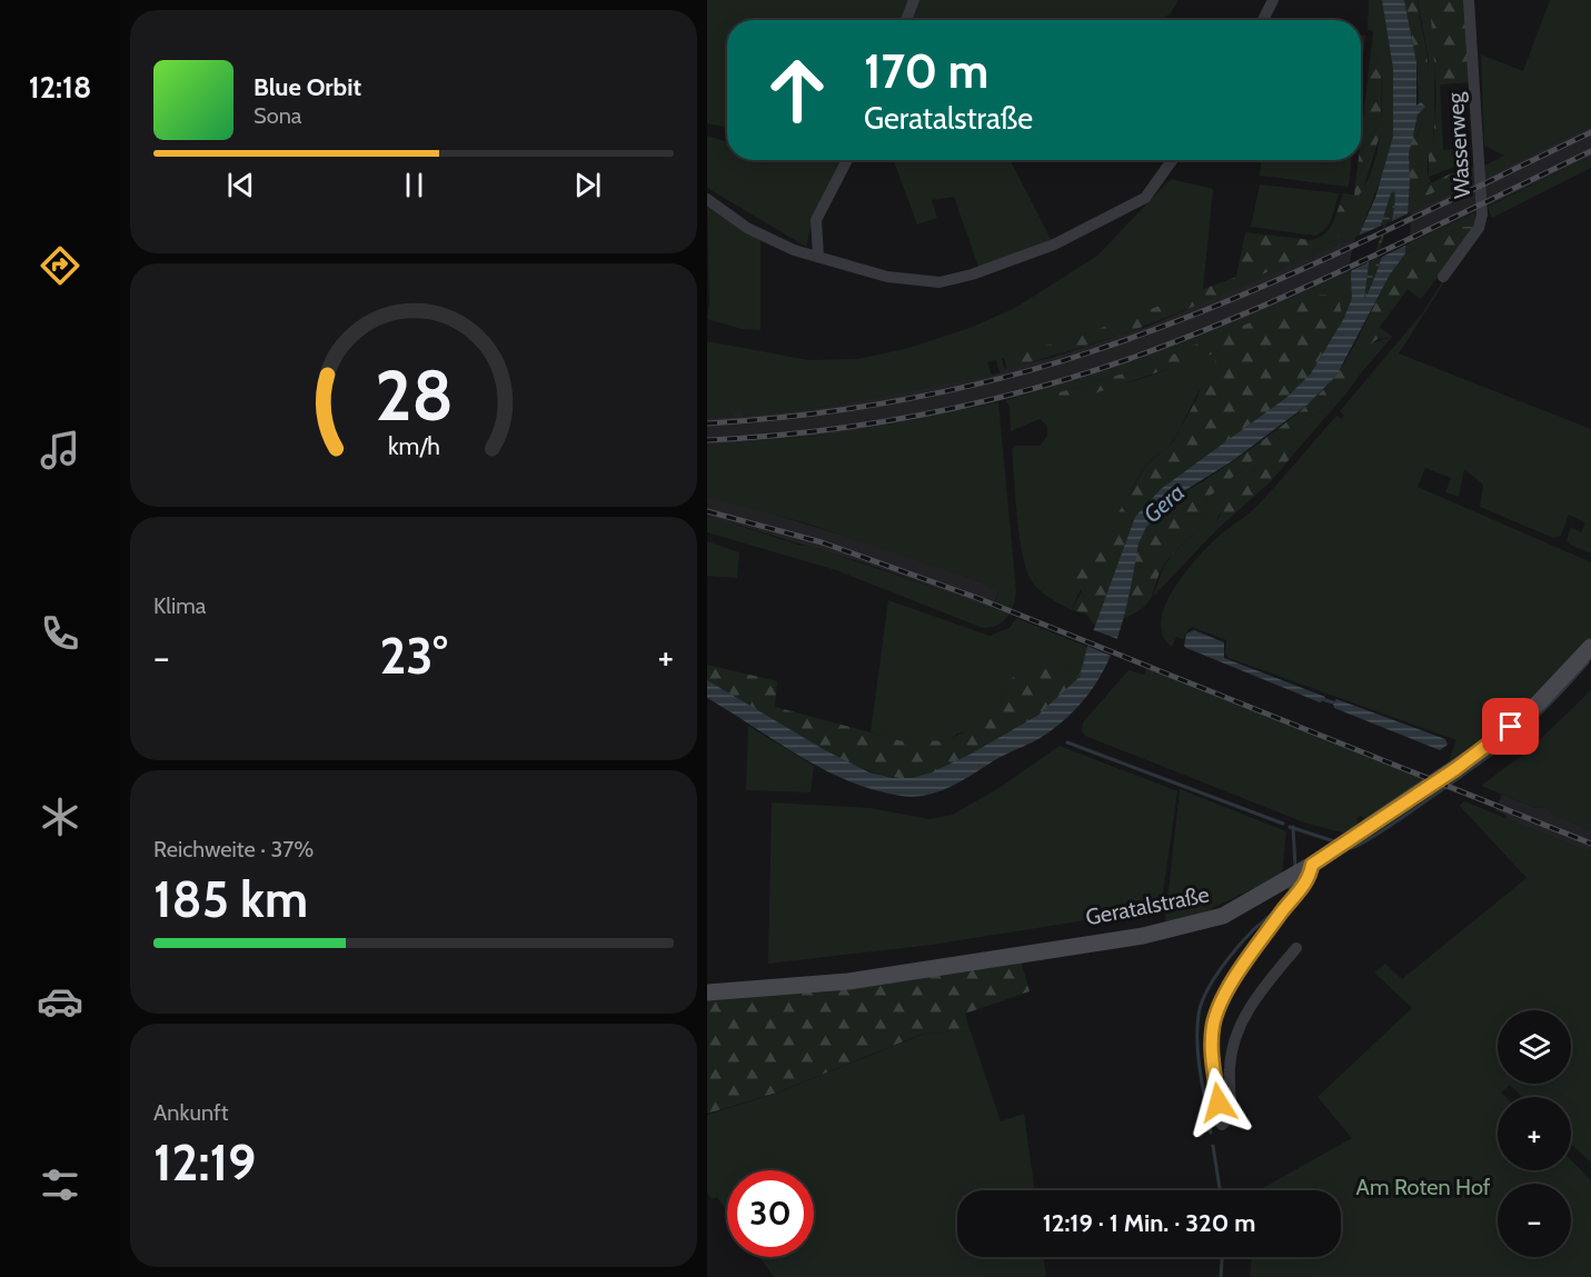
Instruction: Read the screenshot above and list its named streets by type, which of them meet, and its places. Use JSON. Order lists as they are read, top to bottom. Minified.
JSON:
{"streets":{"street":["Wasserweg","Geratalstraße"]},"water":["Gera"],"parks":["Am Roten Hof"],"page":{"tabs":"12:18","turn":["170 m","Geratalstraße"],"song":["Blue Orbit","Sona"],"tile":["Klima",["Reichweite · 37%","185 km"],["Ankunft","12:19"]],"heat":["−","23°","+"],"map_buttons":["+","−"],"limit":"30","trip":"12:19 · 1 Min. · 320 m","gauge":["28","km/h"]}}
